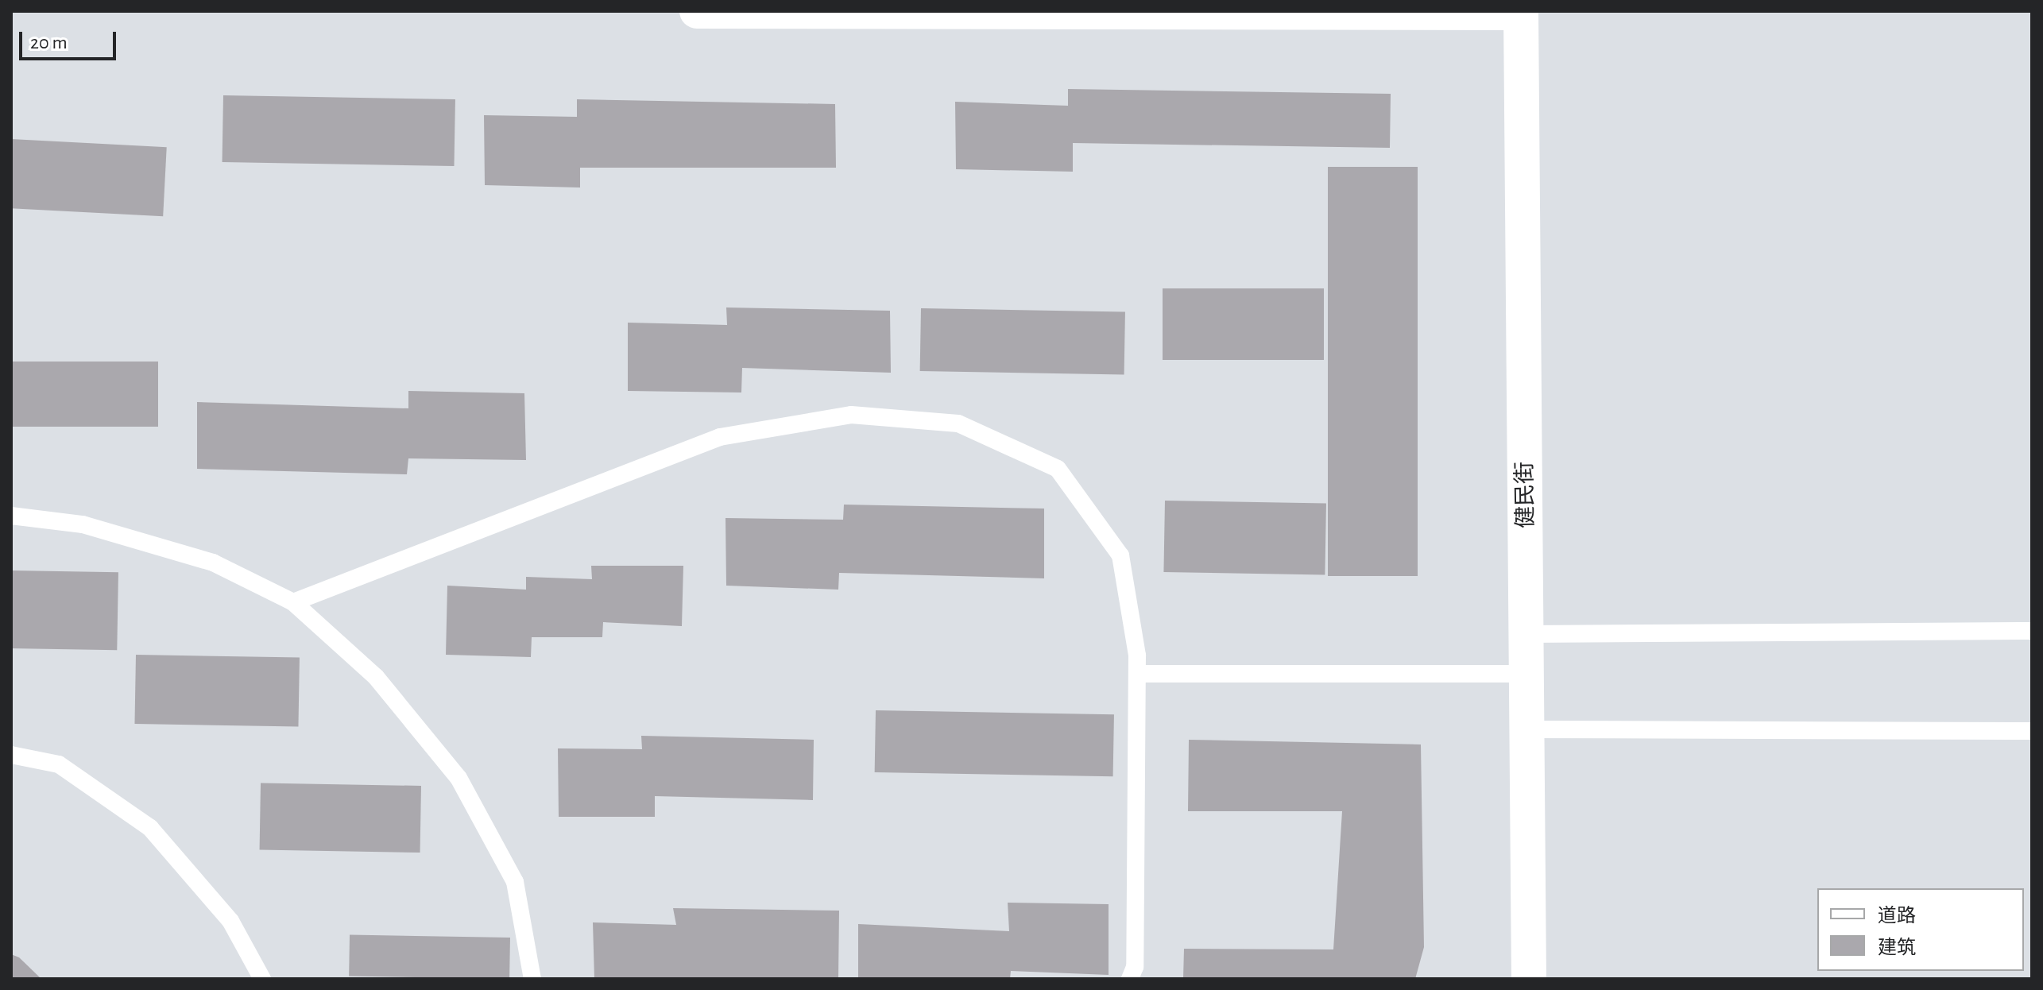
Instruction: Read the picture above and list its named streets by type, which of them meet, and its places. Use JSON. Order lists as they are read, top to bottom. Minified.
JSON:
{"streets":{"street":["健民街"]},"legend":["道路","建筑"],"scale_bar":"20 m"}
